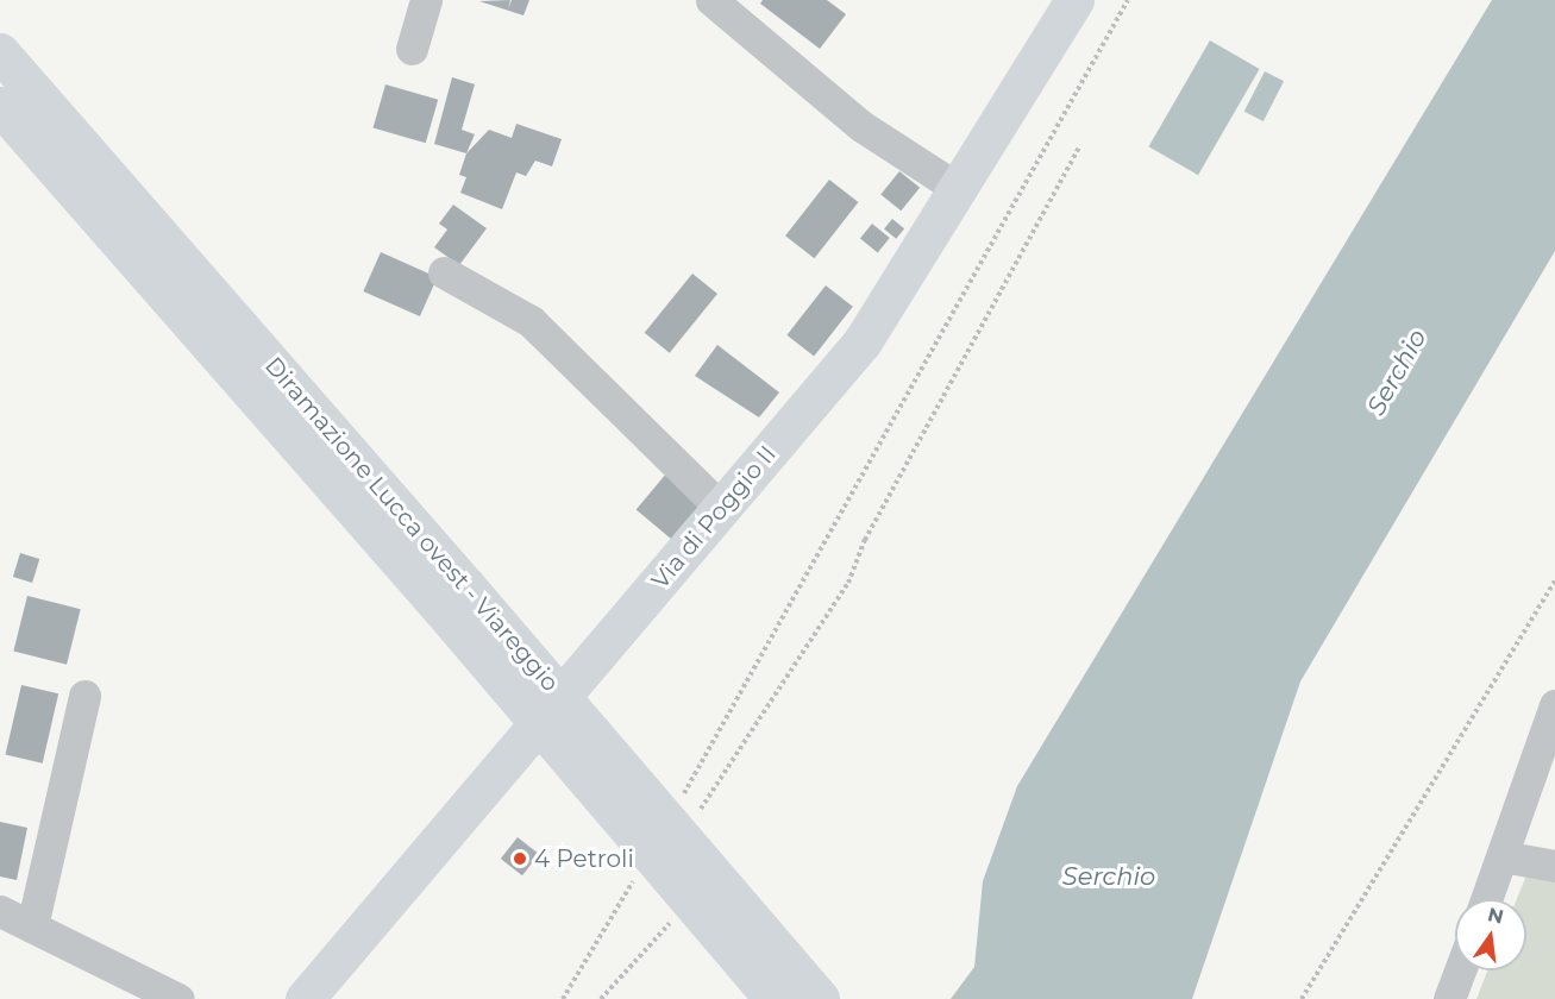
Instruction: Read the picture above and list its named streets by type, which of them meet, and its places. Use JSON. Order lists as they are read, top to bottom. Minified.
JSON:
{"streets":{"main road":["Via di Poggio II","Diramazione Lucca ovest - Viareggio"]},"water":["Serchio"],"places":["4 Petroli"],"north":"top"}
